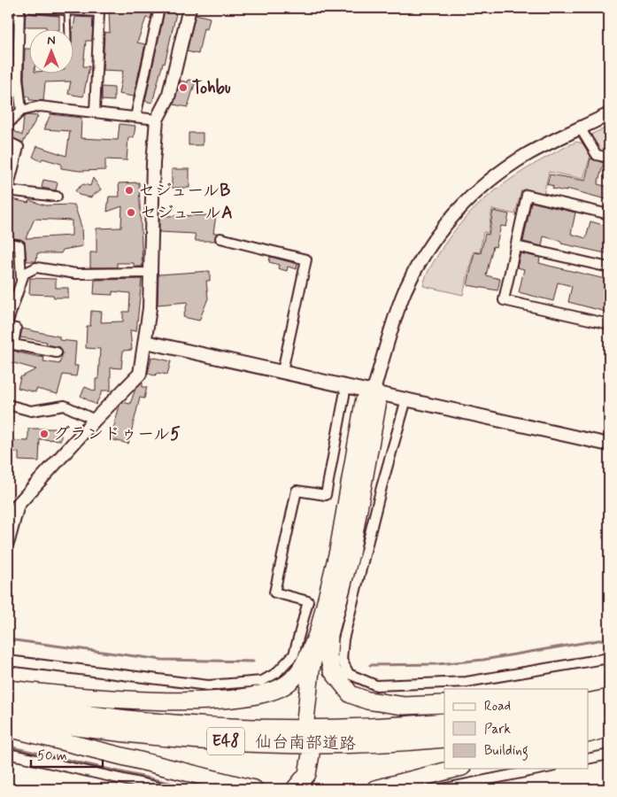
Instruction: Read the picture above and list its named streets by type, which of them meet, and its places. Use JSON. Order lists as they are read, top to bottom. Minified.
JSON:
{"streets":{"highway":["E48","仙台南部道路"]},"places":["Tohbu","セジュールB","セジュールA","グランドゥール5"],"legend":["Road","Park","Building"],"scale_bar":"50 m","north":"top"}
